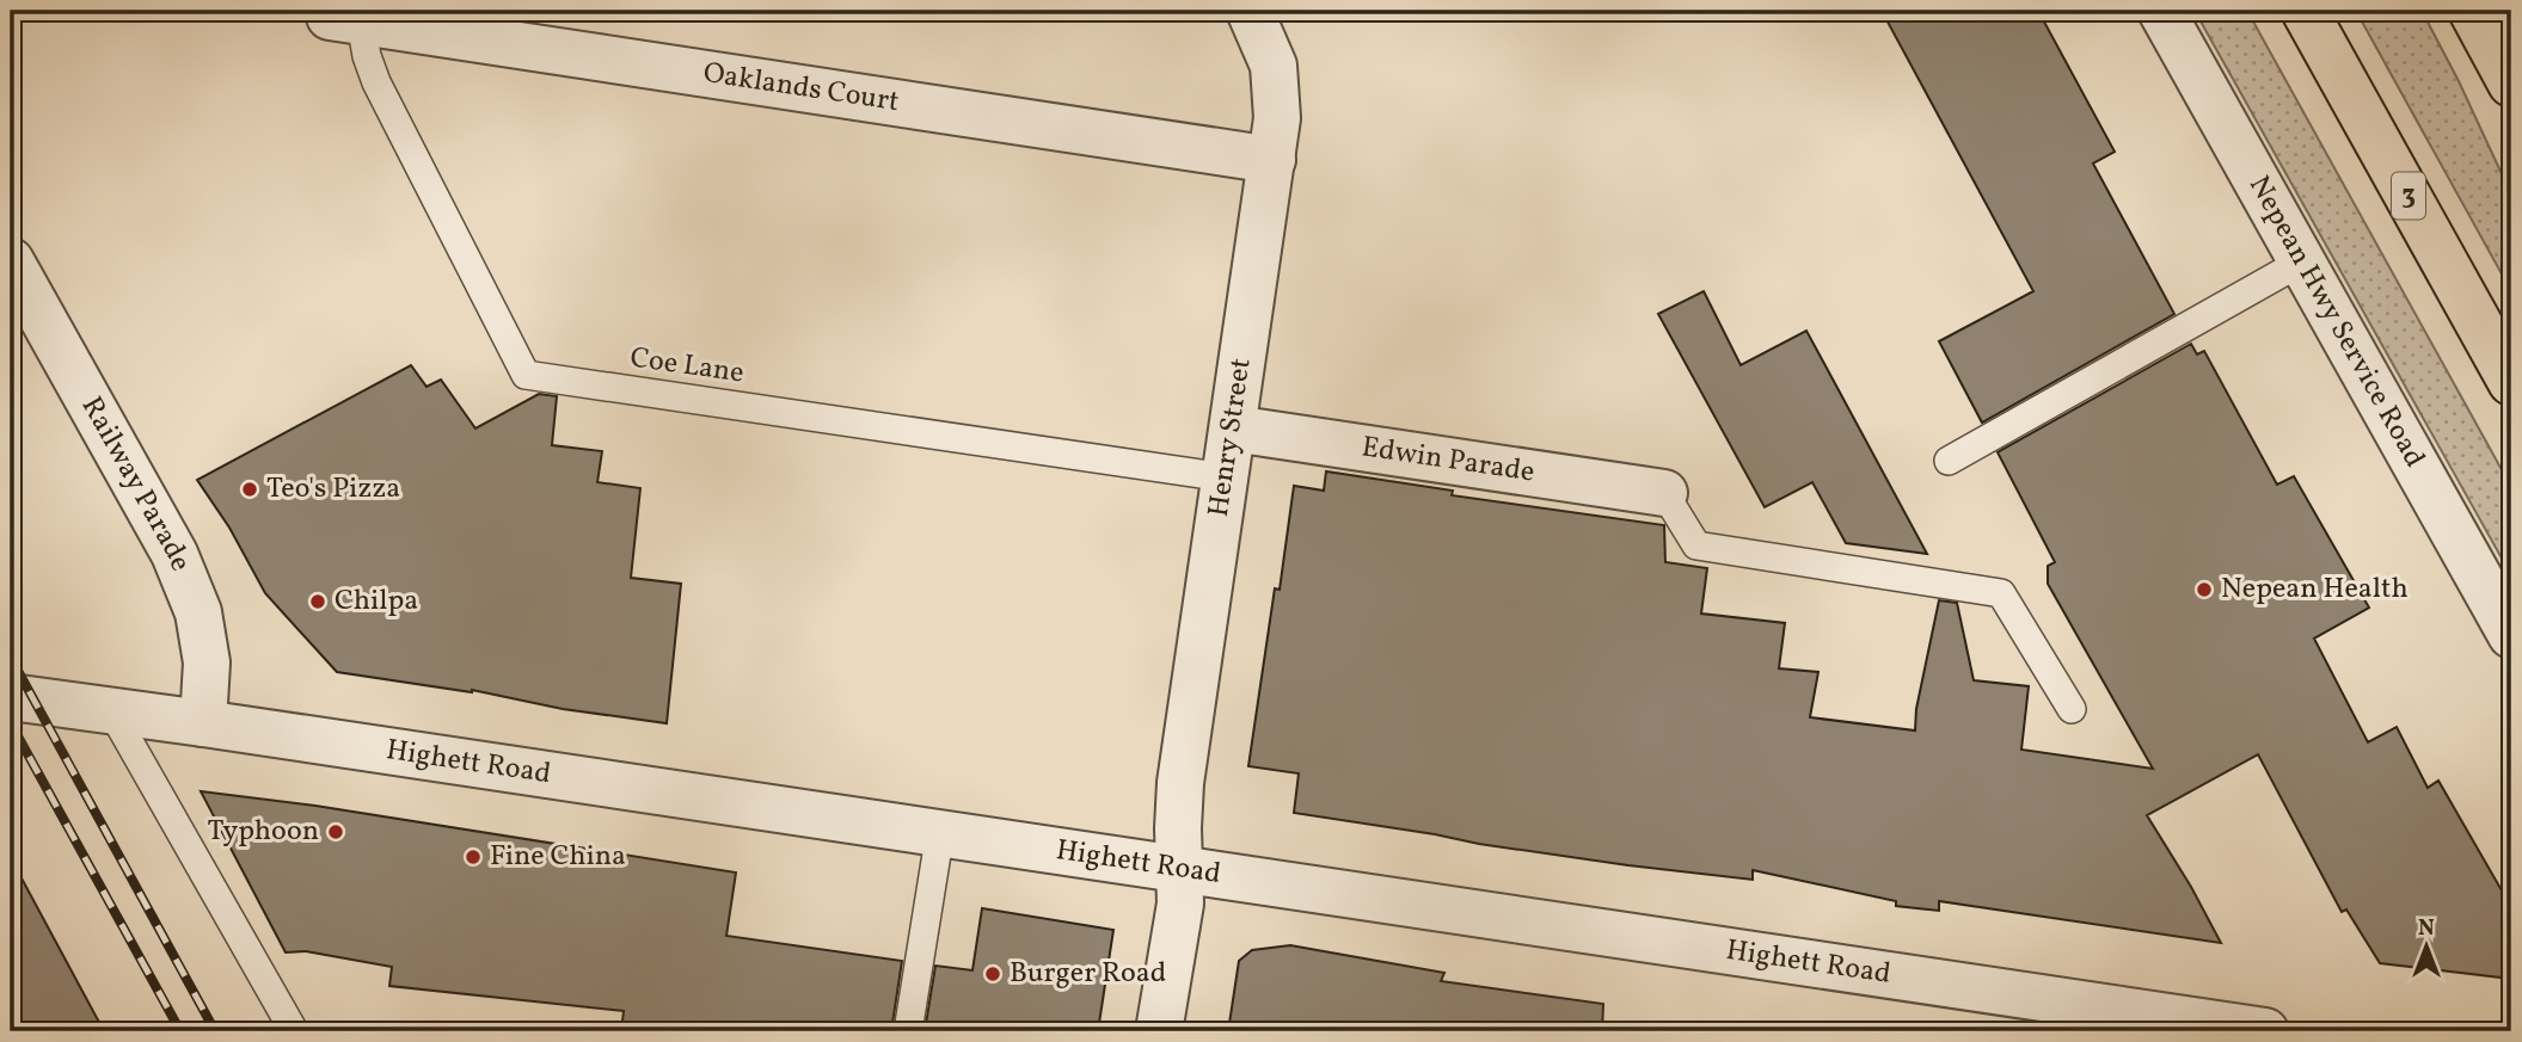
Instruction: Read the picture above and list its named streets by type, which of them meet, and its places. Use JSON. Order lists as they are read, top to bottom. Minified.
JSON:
{"streets":{"highway":["3"],"street":["Oaklands Court","Nepean Hwy Service Road","Henry Street","Edwin Parade","Railway Parade","Highett Road"],"lane":["Coe Lane"]},"crossings":[["Oaklands Court","Coe Lane"],["Oaklands Court","Henry Street"],["Coe Lane","Henry Street"],["Henry Street","Edwin Parade"],["Henry Street","Highett Road"],["Railway Parade","Highett Road"]],"places":["Teo's Pizza","Nepean Health","Chilpa","Typhoon","Fine China","Burger Road"],"north":"top"}
